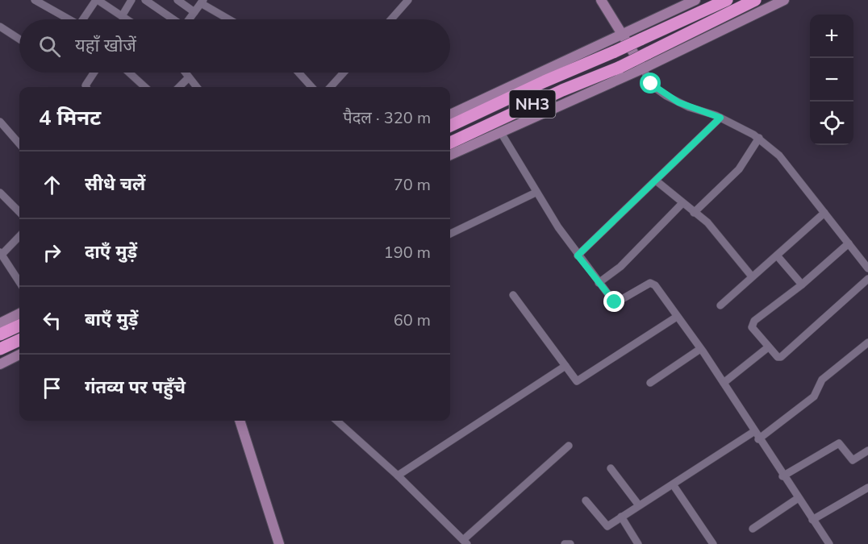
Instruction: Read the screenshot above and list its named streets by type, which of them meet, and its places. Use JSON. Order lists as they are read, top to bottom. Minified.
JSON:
{"streets":{"highway":["NH3"]},"page":{"map_buttons":["+","−"],"search":"यहाँ खोजें","heading":["4 मिनट","पैदल · 320 m"],"list":[["सीधे चलें","70 m"],["दाएँ मुड़ें","190 m"],["बाएँ मुड़ें","60 m"],"गंतव्य पर पहुँचे"]}}
